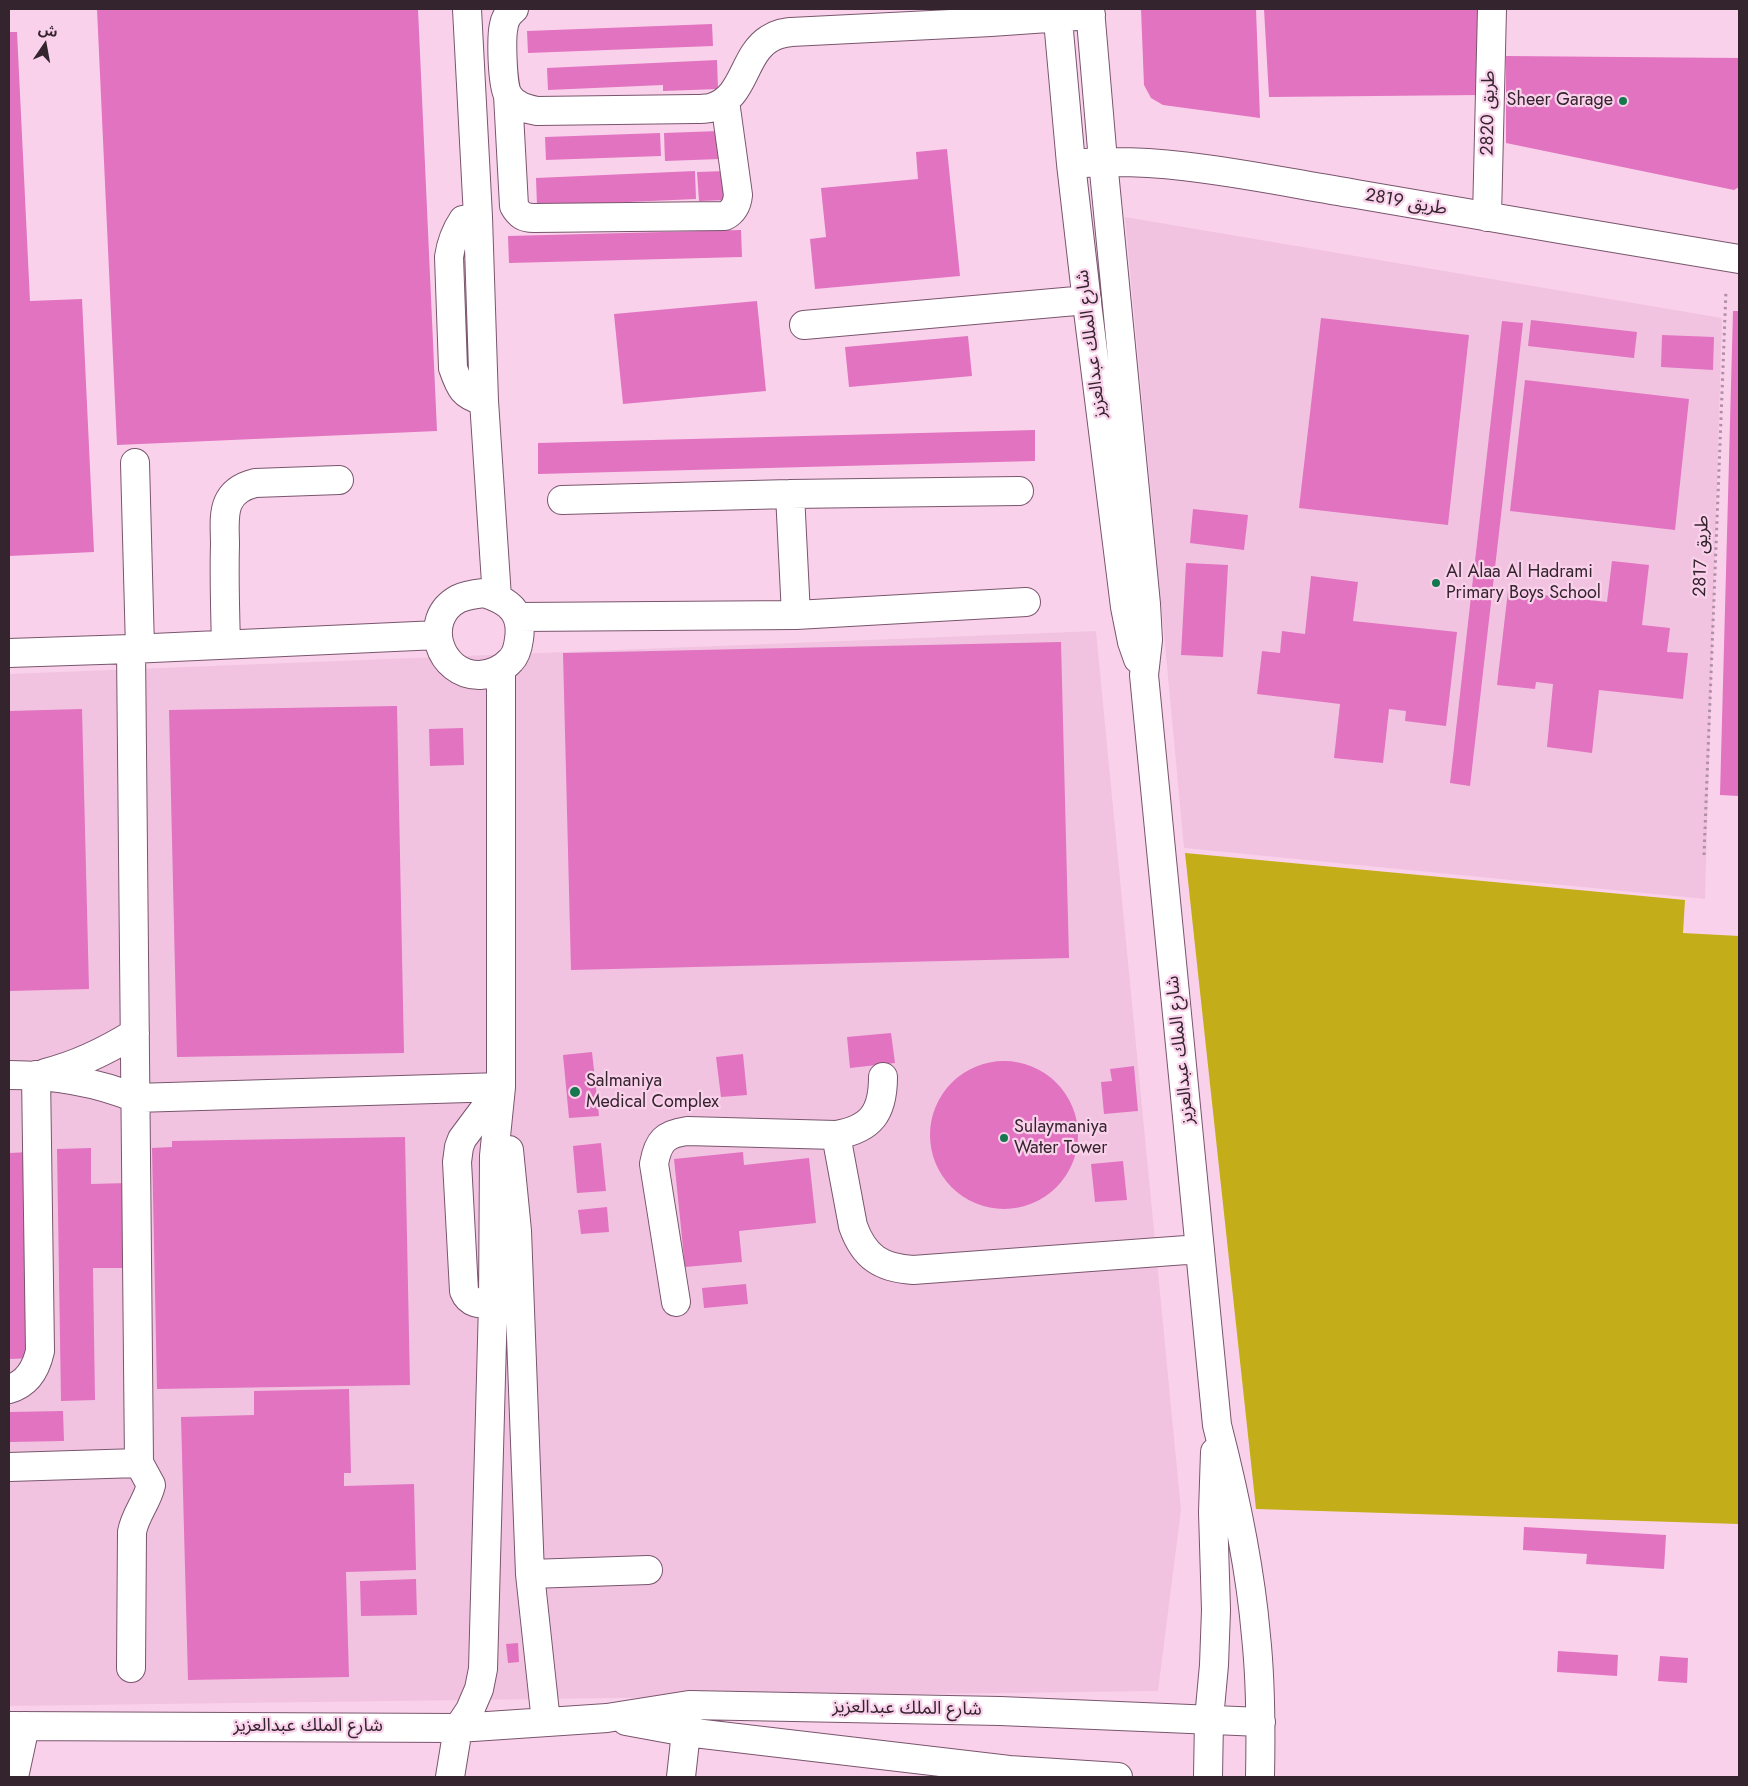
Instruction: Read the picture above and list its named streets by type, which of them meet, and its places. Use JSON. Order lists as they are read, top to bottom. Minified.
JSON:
{"streets":{"street":["طريق 2820","طريق 2819","شارع الملك عبدالعزيز"],"path":["طريق 2817"]},"crossings":[["طريق 2820","طريق 2819"],["طريق 2819","شارع الملك عبدالعزيز"],["طريق 2819","طريق 2817"]],"places":["Sheer Garage","Al Alaa Al Hadrami Primary Boys School","Salmaniya Medical Complex","Sulaymaniya Water Tower"],"north":"top"}
